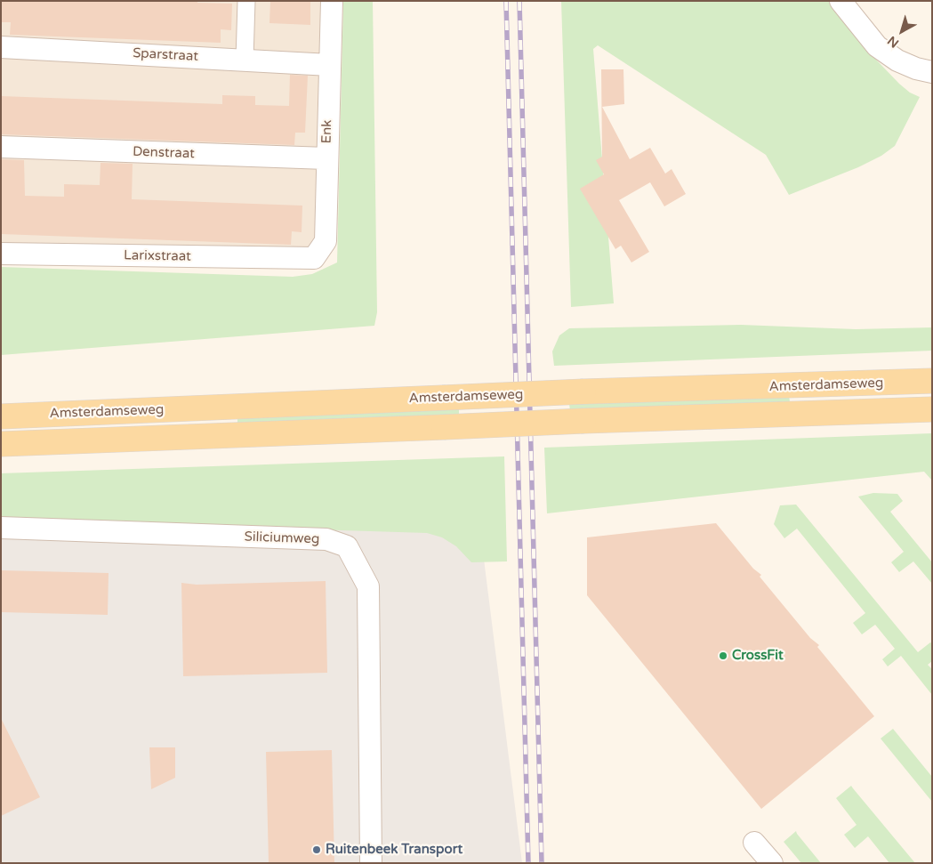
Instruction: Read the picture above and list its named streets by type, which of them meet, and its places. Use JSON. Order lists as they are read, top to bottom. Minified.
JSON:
{"streets":{"main road":["Amsterdamseweg"],"street":["Sparstraat","Enk","Denstraat","Larixstraat","Siliciumweg"]},"crossings":[["Sparstraat","Enk"],["Enk","Denstraat"],["Enk","Larixstraat"]],"places":["CrossFit","Ruitenbeek Transport"],"north":"bottom left"}
